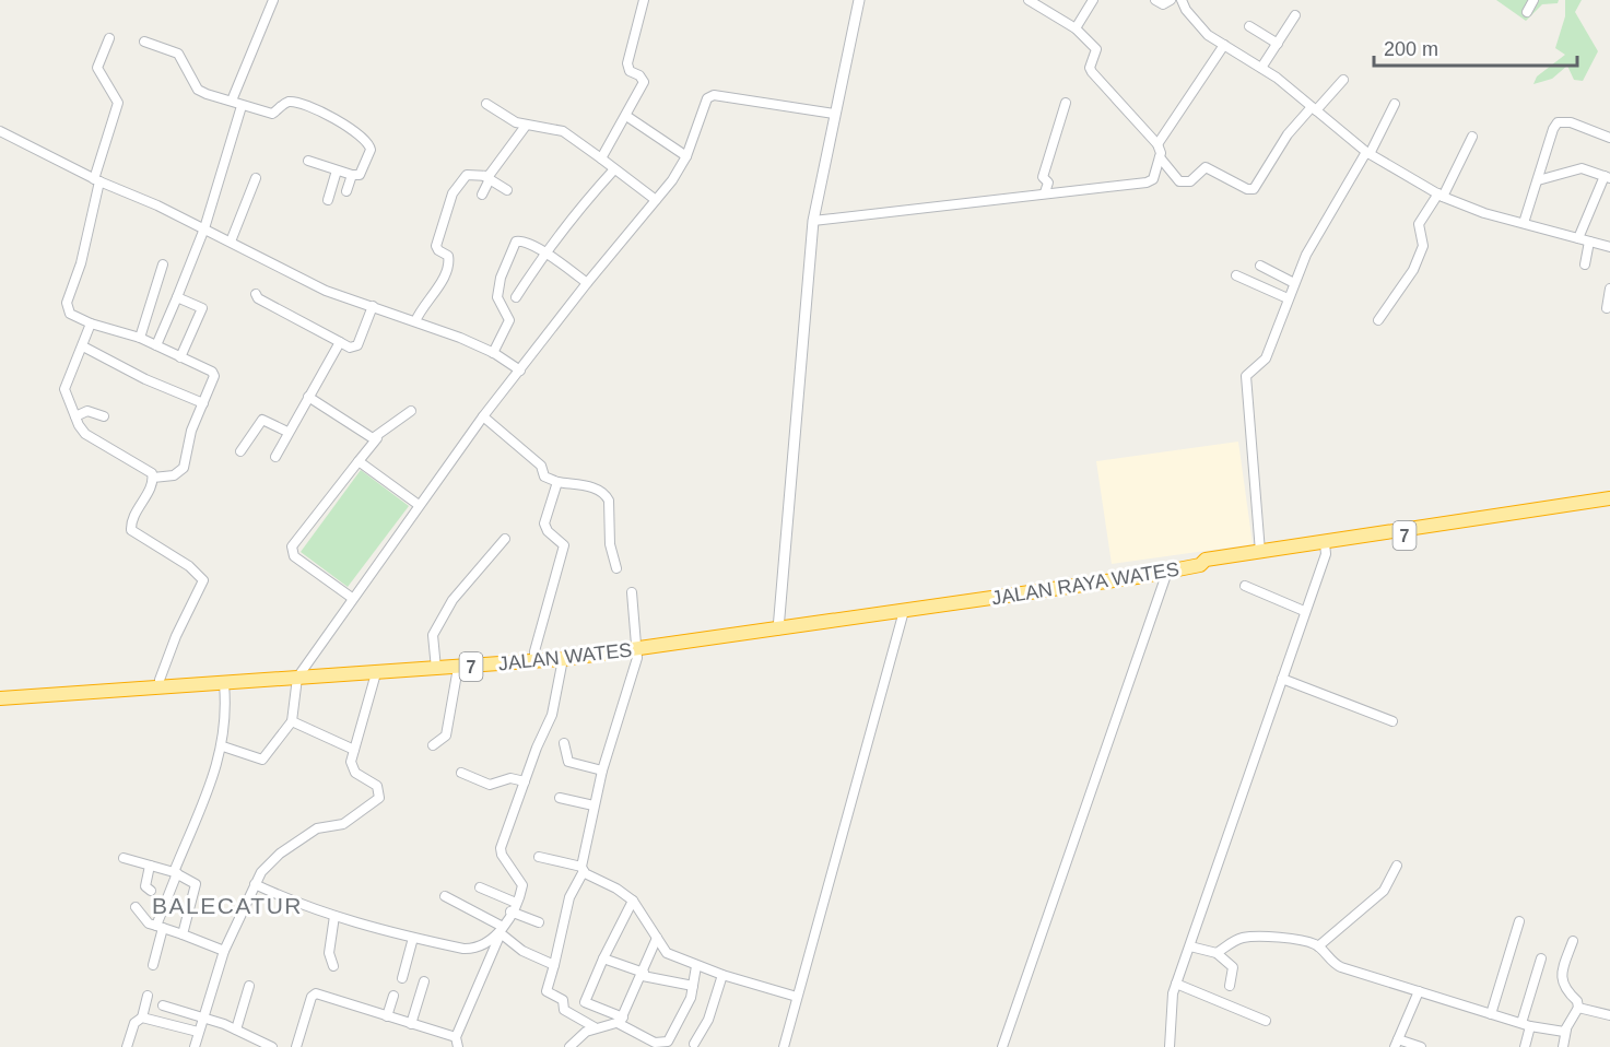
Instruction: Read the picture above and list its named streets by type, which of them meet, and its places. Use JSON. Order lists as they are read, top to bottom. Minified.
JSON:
{"streets":{"highway":["7","JALAN RAYA WATES","JALAN WATES"]},"crossings":[["JALAN RAYA WATES","JALAN WATES"]],"districts":["BALECATUR"],"scale_bar":"200 m"}
